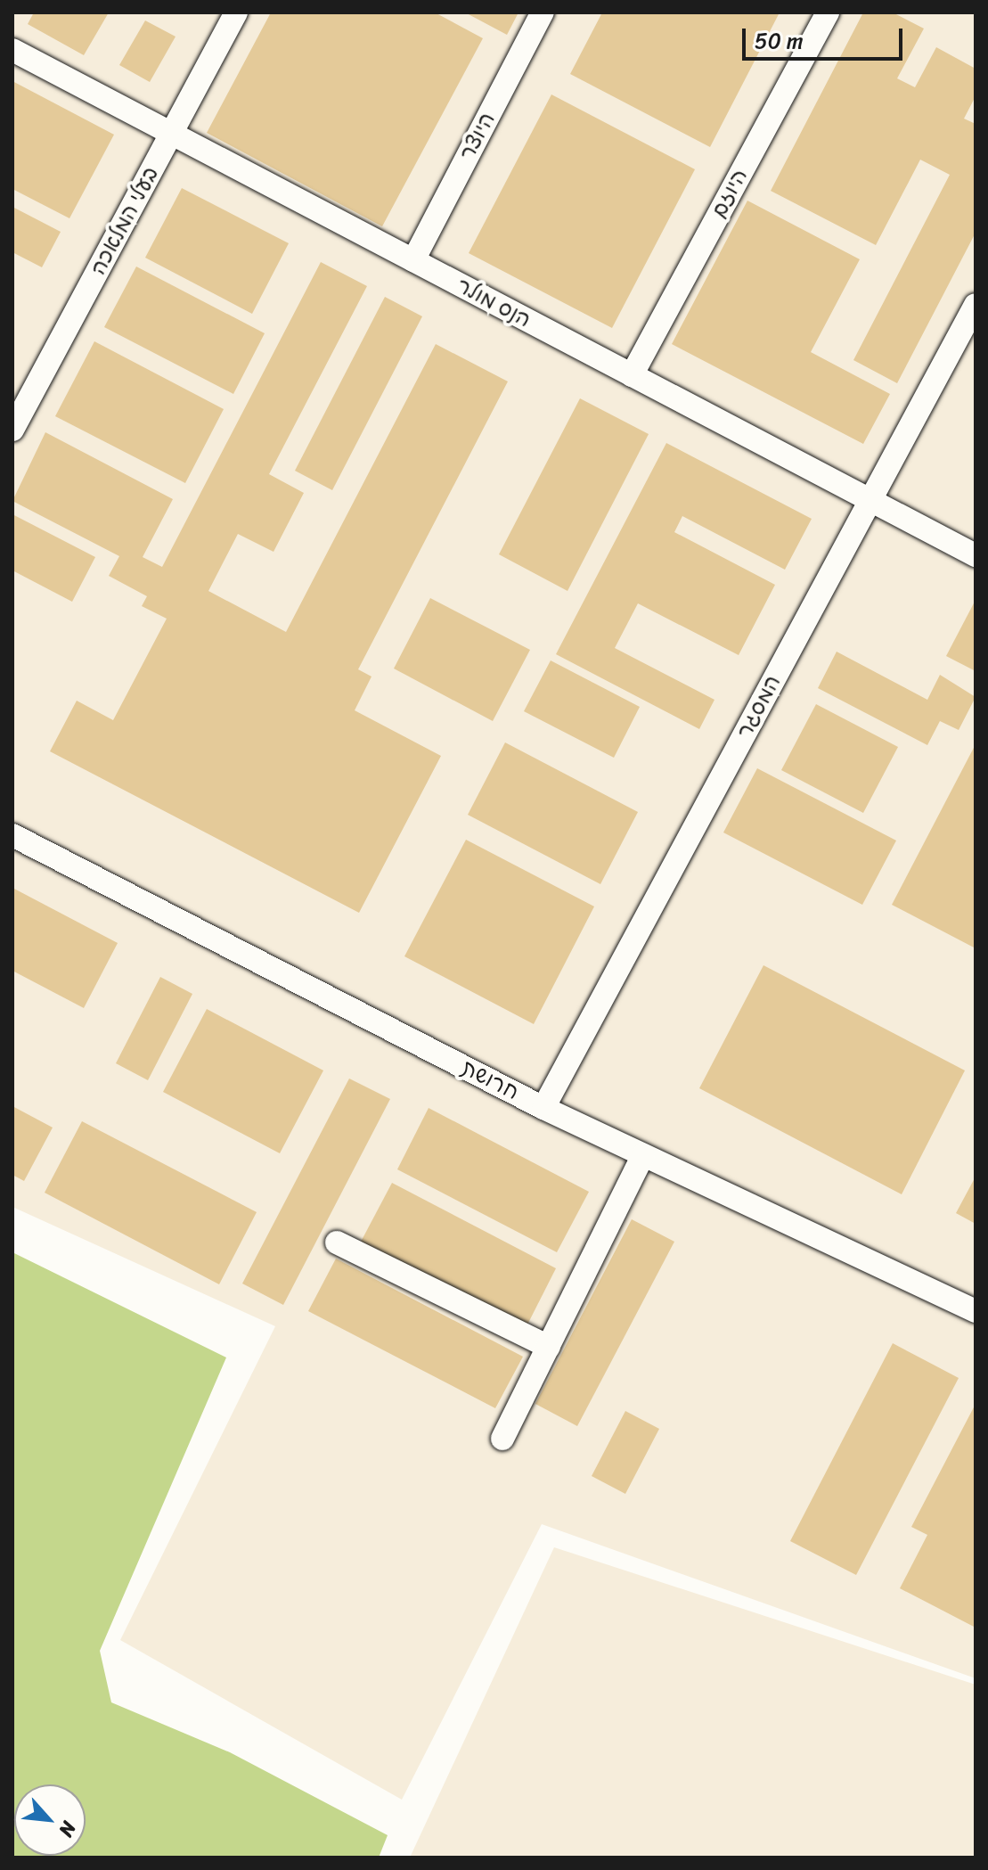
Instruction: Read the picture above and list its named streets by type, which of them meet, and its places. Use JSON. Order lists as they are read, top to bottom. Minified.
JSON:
{"streets":{"street":["היוצר","היוזם","בעלי המלאכה","הנס מולר","המסגר","חרושת"]},"crossings":[["היוצר","הנס מולר"],["היוזם","הנס מולר"],["בעלי המלאכה","הנס מולר"],["הנס מולר","המסגר"],["המסגר","חרושת"]],"scale_bar":"50 m","north":"bottom right"}
